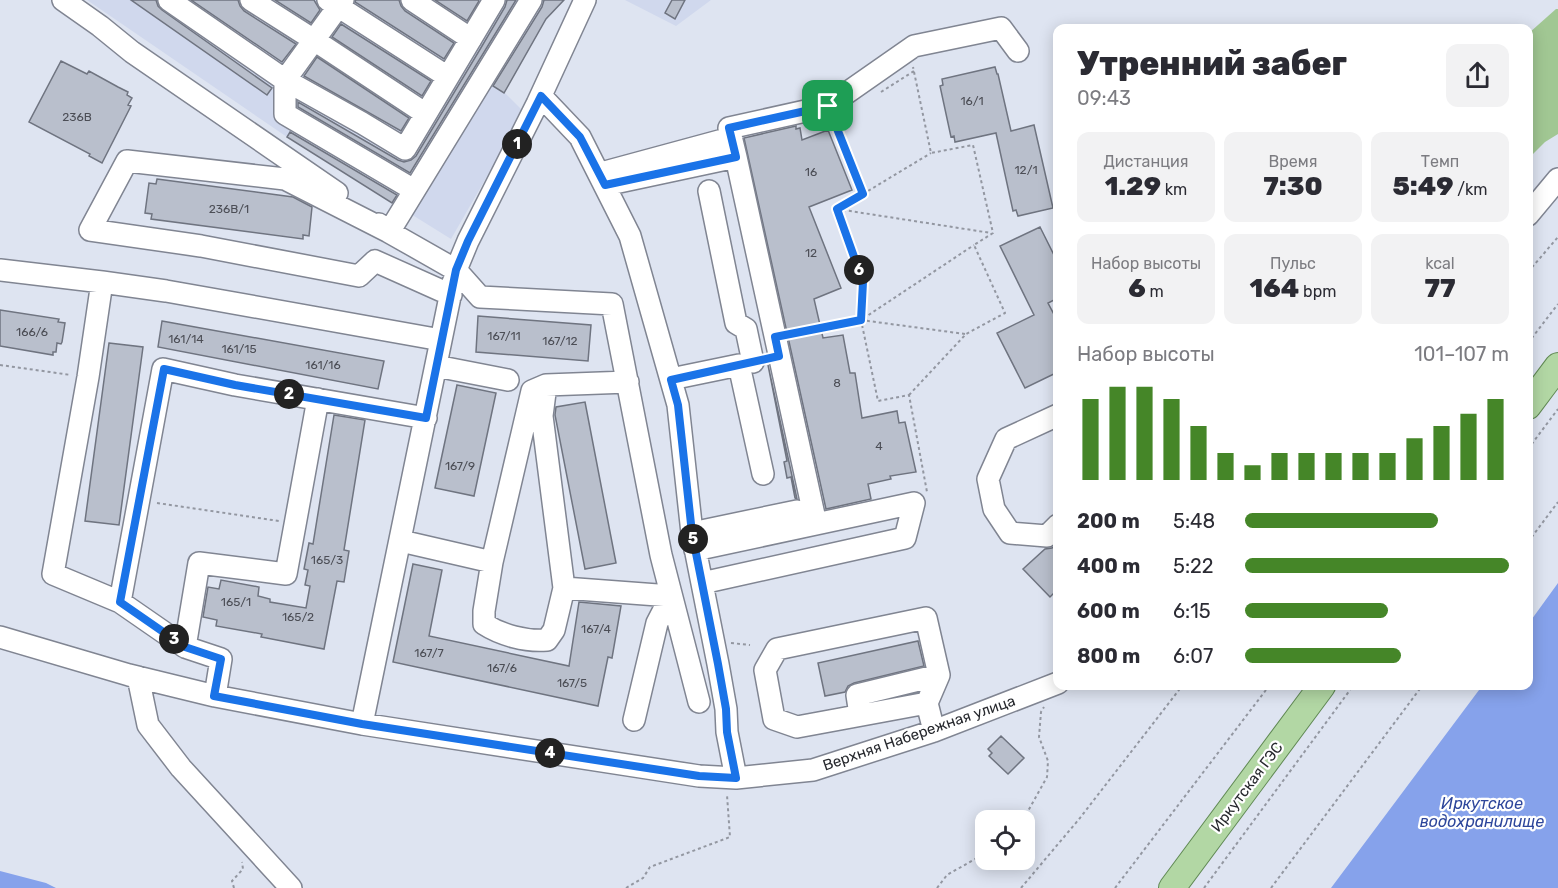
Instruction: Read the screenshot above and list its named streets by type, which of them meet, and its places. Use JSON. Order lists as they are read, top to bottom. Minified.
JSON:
{"streets":{"main road":["Иркутская ГЭС"],"street":["Верхняя Набережная улица"]},"water":["Иркутское водохранилище"],"house_numbers":["16/1","236В","12/1","16","236В/1","12","166/6","167/11","161/14","167/12","161/15","161/16","8","4","167/9","165/3","165/1","165/2","167/4","167/7","167/6","167/5"],"page":{"heading":["Утренний забег","09:43"],"stats":[["Дистанция","1.29 km"],["Время","7:30"],["Темп","5:49 /km"],["Набор высоты","6 m"],["Пульс","164 bpm"],["kcal","77"]],"pins":["1","6","2","5","3","4"],"chart":["Набор высоты","101–107 m"],"list":[{"name":"200 m","note":"5:48"},{"name":"400 m","note":"5:22"},{"name":"600 m","note":"6:15"},{"name":"800 m","note":"6:07"}]}}
